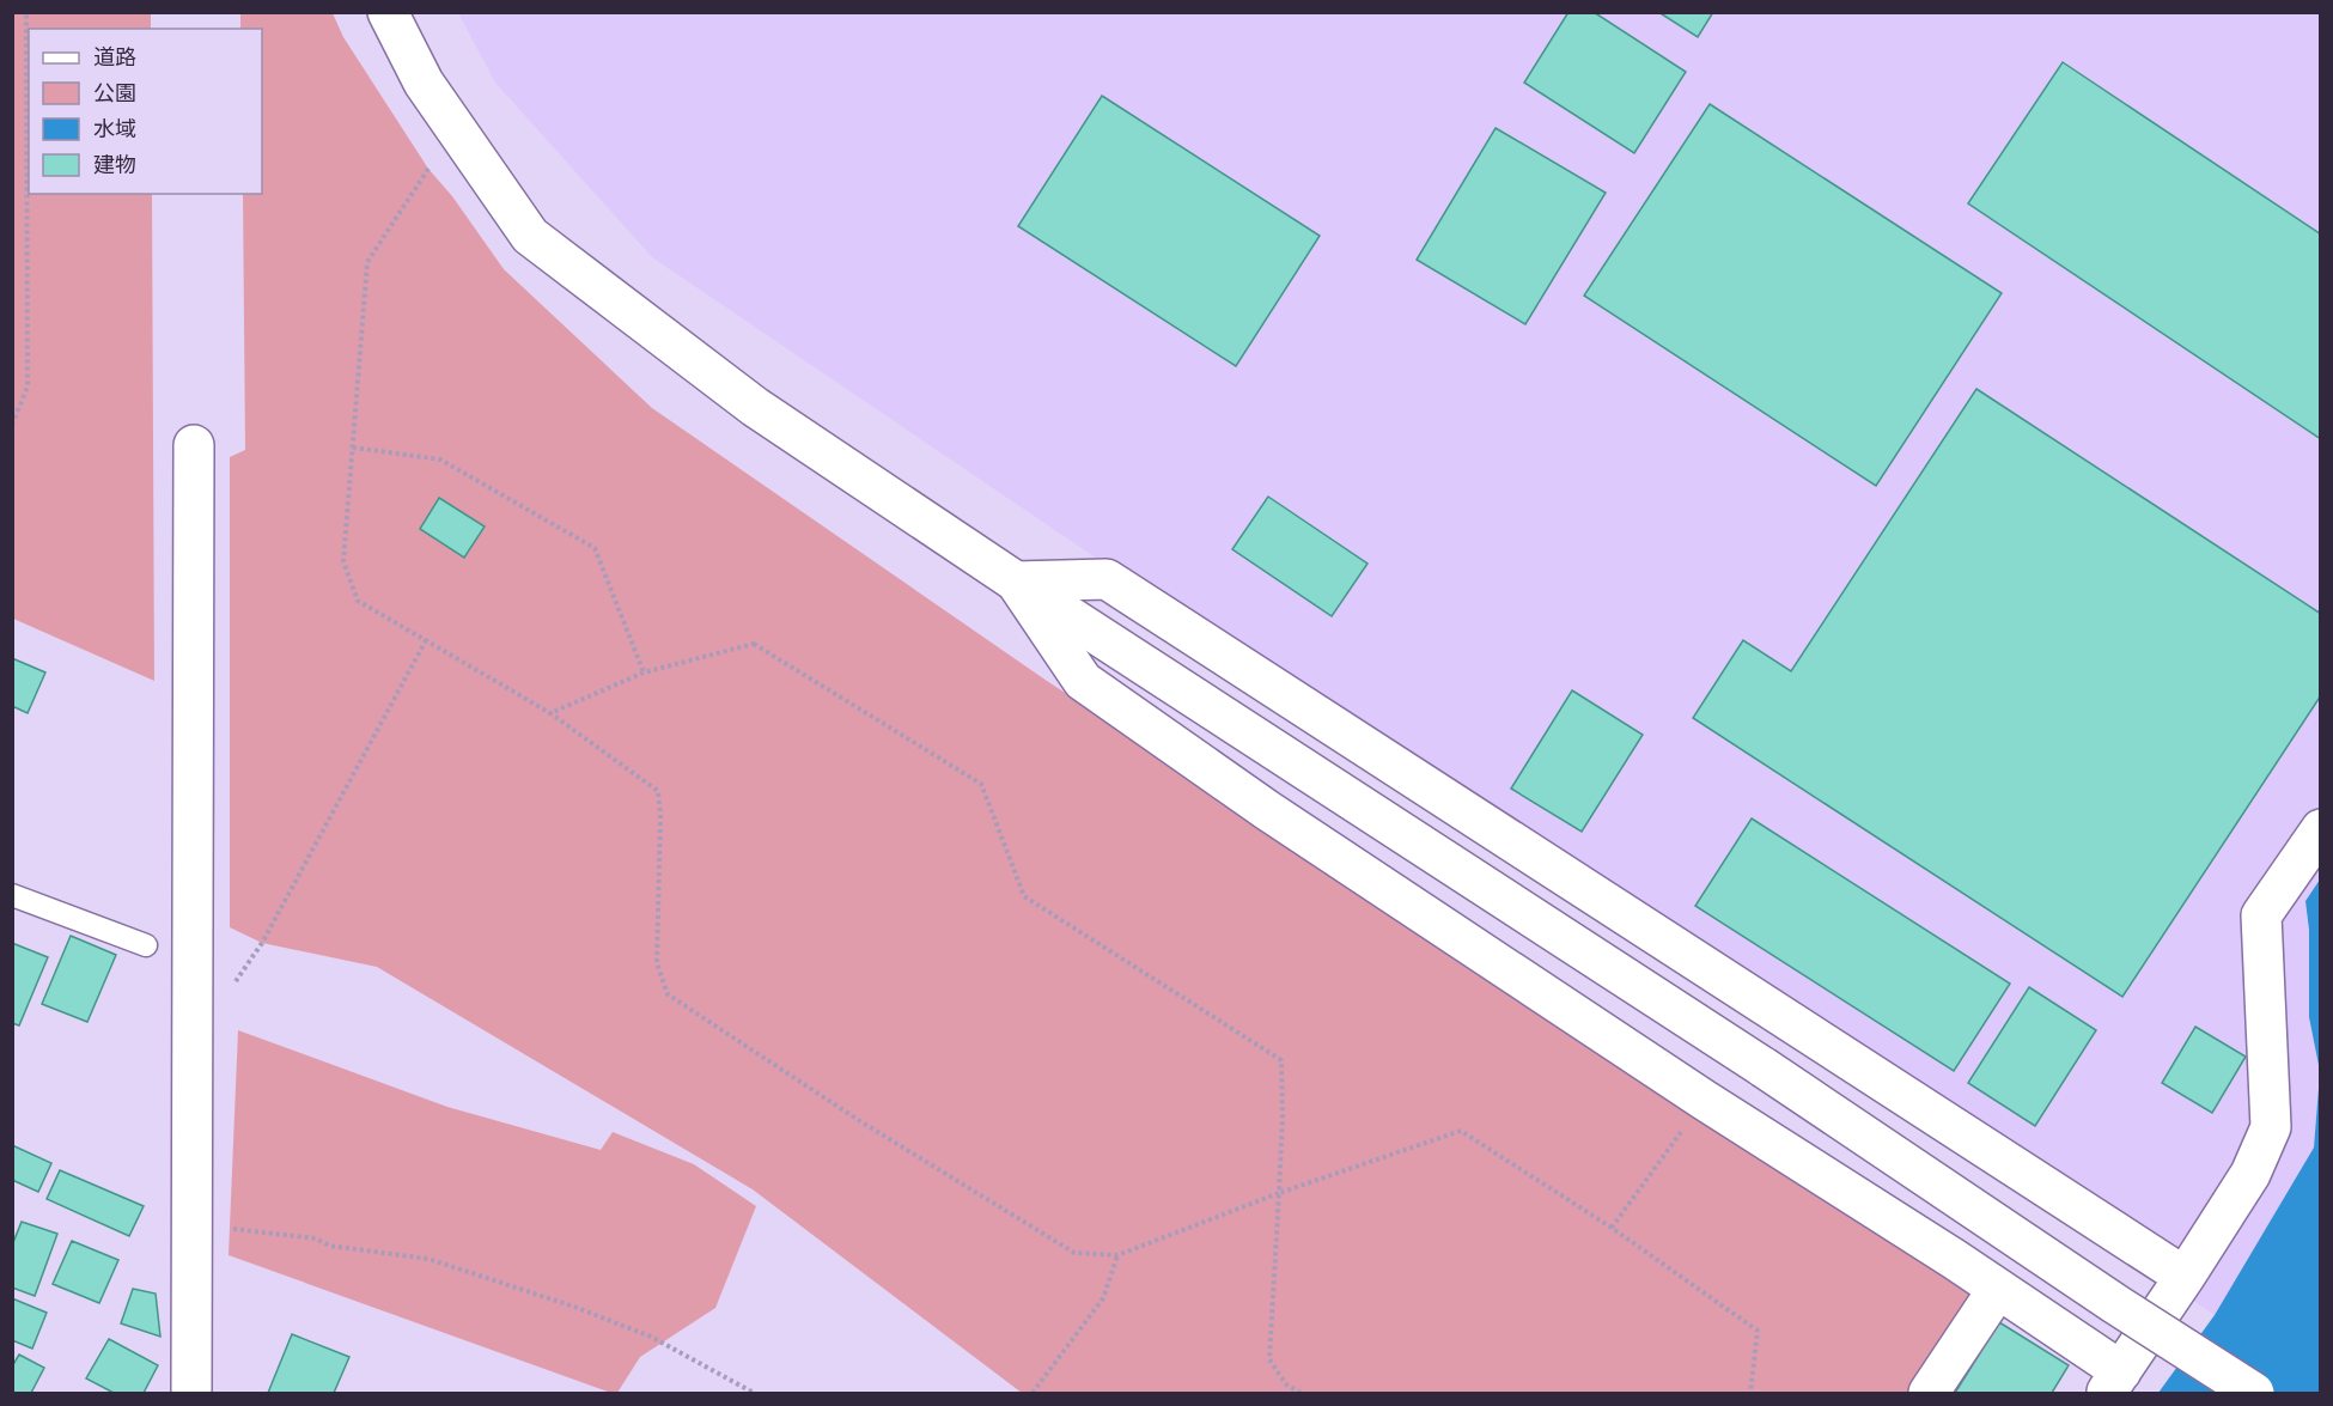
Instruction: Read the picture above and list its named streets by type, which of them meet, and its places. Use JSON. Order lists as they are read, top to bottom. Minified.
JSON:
{"legend":["道路","公園","水域","建物"]}
